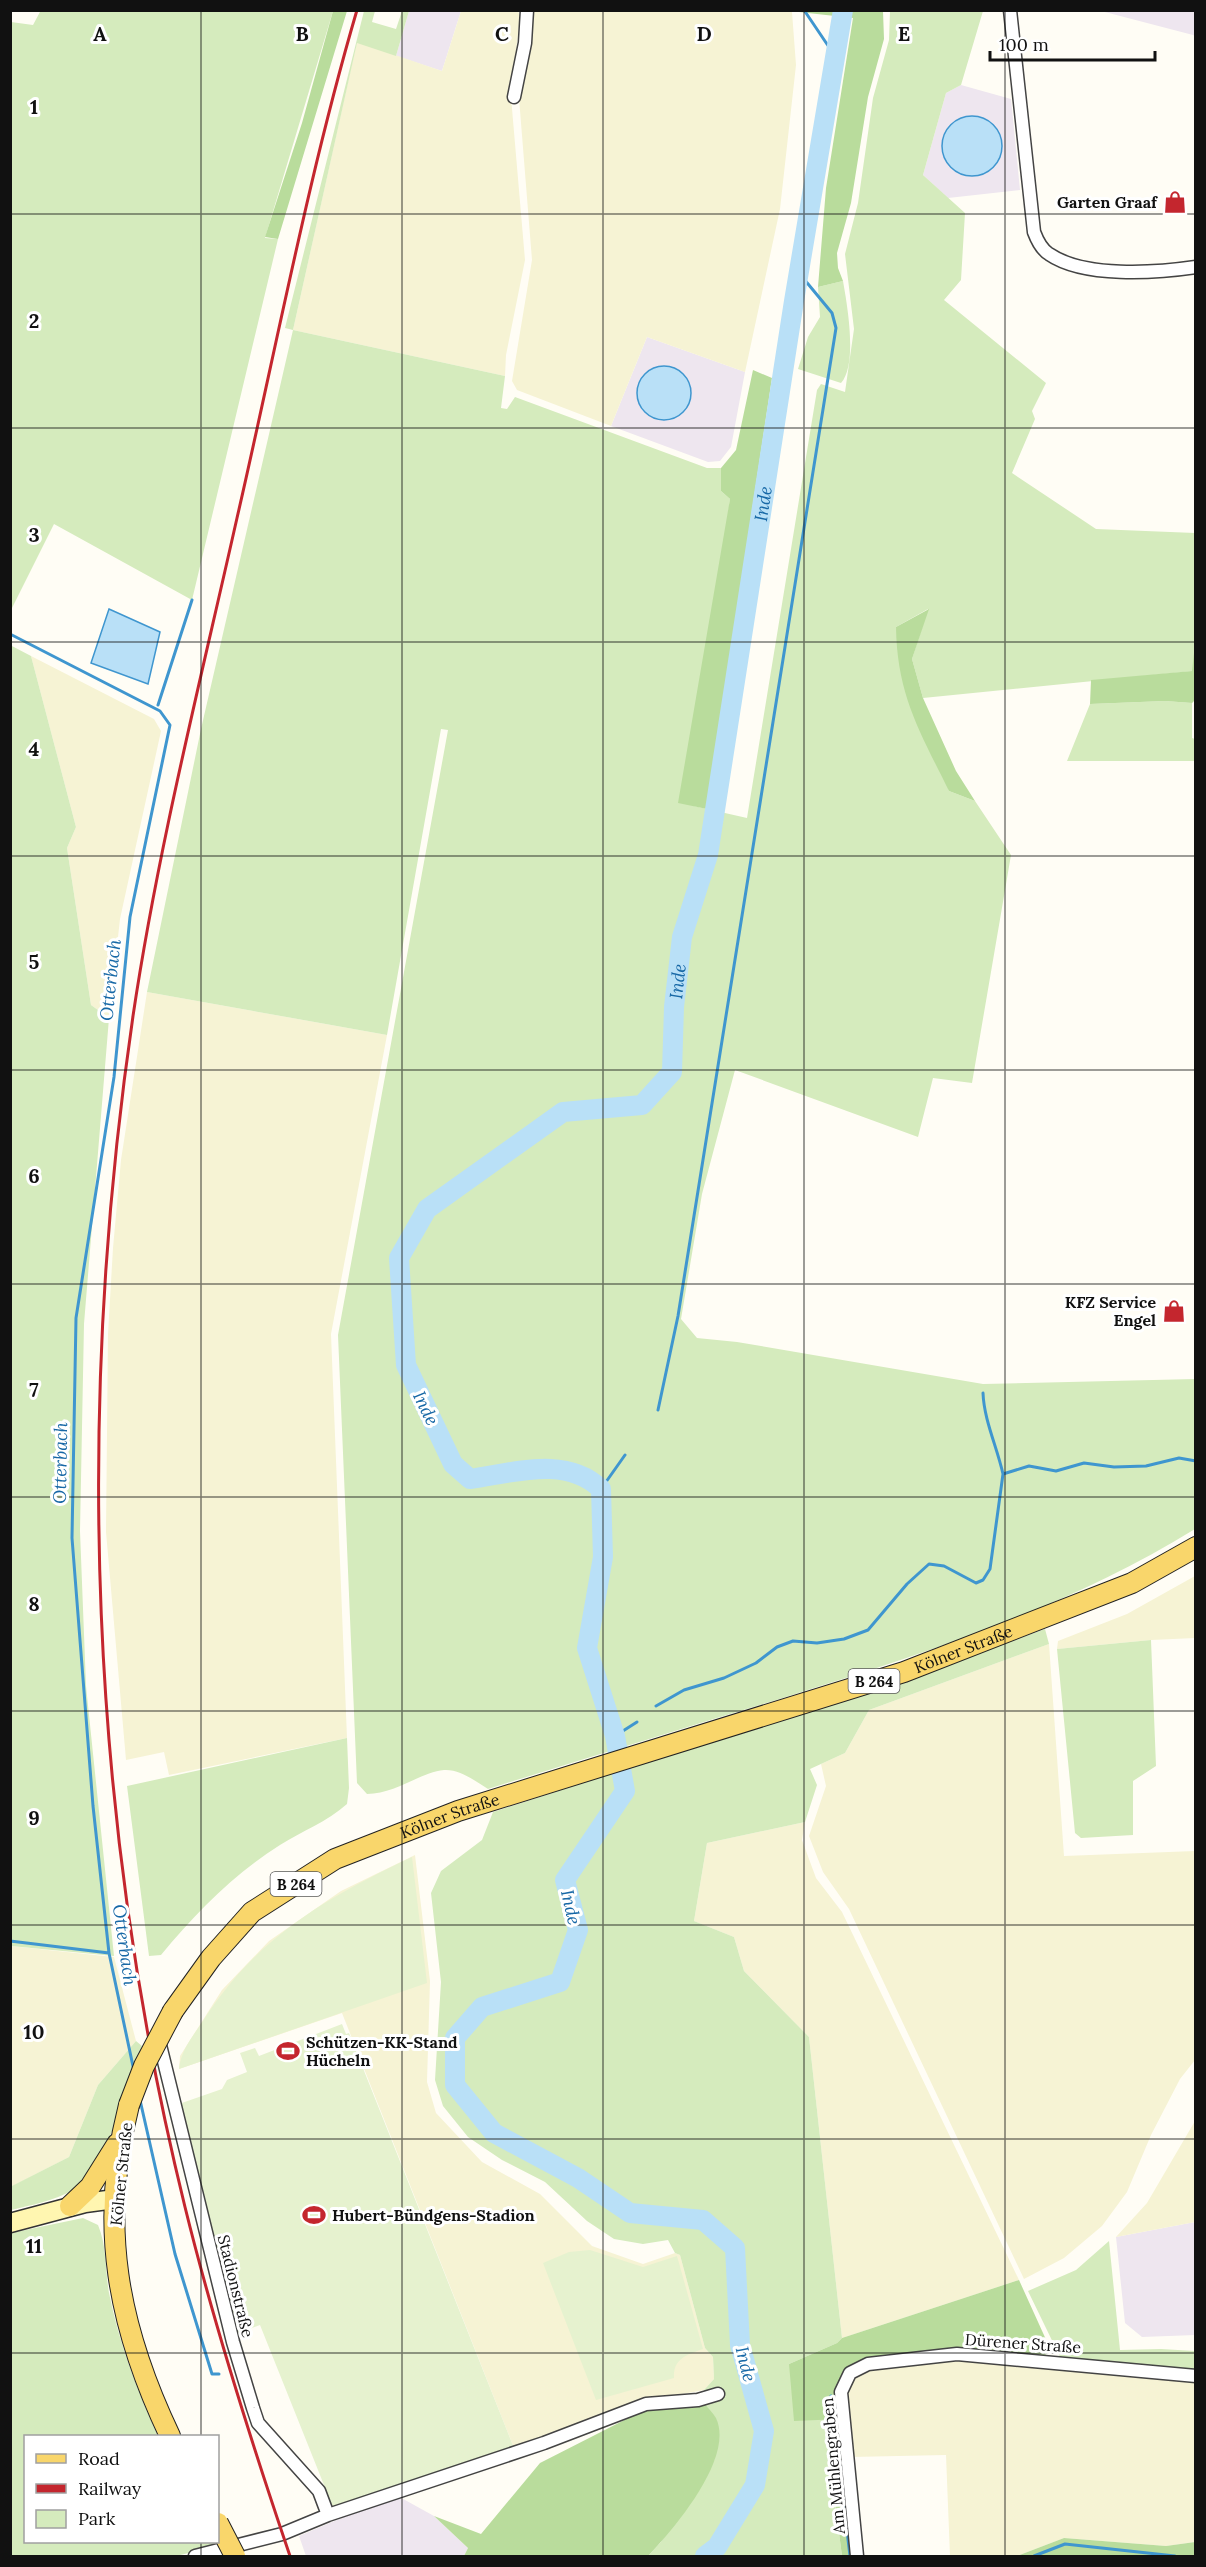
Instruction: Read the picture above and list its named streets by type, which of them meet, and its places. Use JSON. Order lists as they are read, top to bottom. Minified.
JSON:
{"streets":{"main road":["Kölner Straße","B 264"],"street":["Stadionstraße","Dürener Straße","Am Mühlengraben"]},"crossings":[["Dürener Straße","Am Mühlengraben"]],"water":["Inde","Otterbach"],"places":{"shop":["Garten Graaf","KFZ Service Engel"],"sports":["Schützen-KK-Stand Hücheln","Hubert-Bündgens-Stadion"]},"legend":["Road","Railway","Park"],"scale_bar":"100 m","grid":{"columns":["A","B","C","D","E"],"rows":["1","2","3","4","5","6","7","8","9","10","11"]}}
